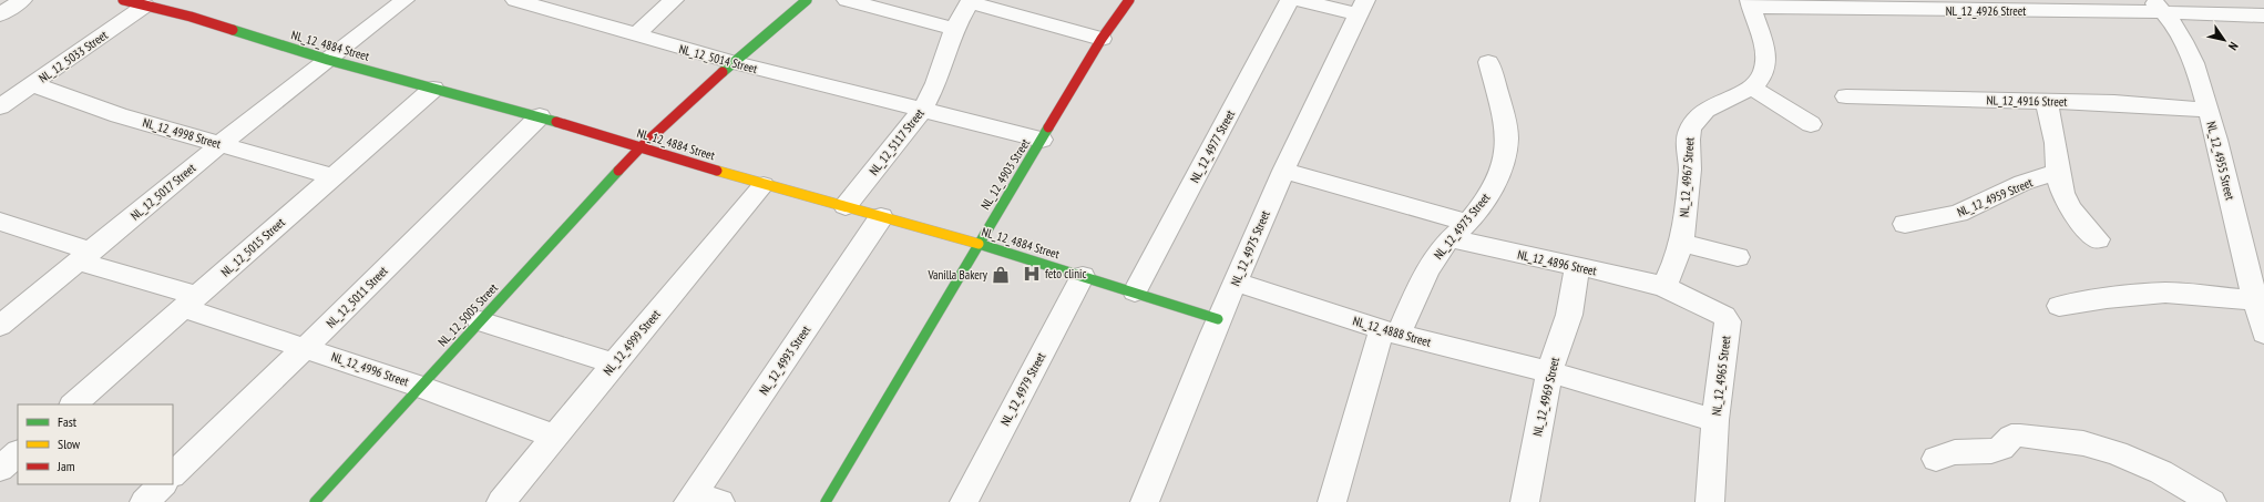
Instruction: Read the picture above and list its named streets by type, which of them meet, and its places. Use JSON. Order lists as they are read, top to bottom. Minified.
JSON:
{"streets":{"street":["NL_12_4926 Street","NL_12_4884 Street","NL_12_5033 Street","NL_12_5014 Street","NL_12_4916 Street","NL_12_4998 Street","NL_12_5117 Street","NL_12_4977 Street","NL_12_4955 Street","NL_12_4903 Street","NL_12_4967 Street","NL_12_5017 Street","NL_12_4959 Street","NL_12_4973 Street","NL_12_5015 Street","NL_12_4975 Street","NL_12_4896 Street","NL_12_5011 Street","NL_12_5005 Street","NL_12_4888 Street","NL_12_4999 Street","NL_12_4993 Street","NL_12_4996 Street","NL_12_4965 Street","NL_12_4979 Street","NL_12_4969 Street"]},"crossings":[["NL_12_4926 Street","NL_12_4955 Street"],["NL_12_4884 Street","NL_12_5033 Street"],["NL_12_4884 Street","NL_12_5117 Street"],["NL_12_4884 Street","NL_12_4977 Street"],["NL_12_4884 Street","NL_12_4903 Street"],["NL_12_4884 Street","NL_12_5017 Street"],["NL_12_4884 Street","NL_12_5015 Street"],["NL_12_4884 Street","NL_12_4975 Street"],["NL_12_4884 Street","NL_12_5011 Street"],["NL_12_4884 Street","NL_12_5005 Street"],["NL_12_4884 Street","NL_12_4999 Street"],["NL_12_4884 Street","NL_12_4993 Street"],["NL_12_4884 Street","NL_12_4979 Street"],["NL_12_5033 Street","NL_12_4998 Street"],["NL_12_5014 Street","NL_12_5117 Street"],["NL_12_5014 Street","NL_12_4903 Street"],["NL_12_5014 Street","NL_12_5005 Street"],["NL_12_4916 Street","NL_12_4955 Street"],["NL_12_4998 Street","NL_12_5017 Street"],["NL_12_4998 Street","NL_12_5015 Street"],["NL_12_4967 Street","NL_12_4896 Street"],["NL_12_4967 Street","NL_12_4965 Street"],["NL_12_5017 Street","NL_12_4996 Street"],["NL_12_4973 Street","NL_12_4896 Street"],["NL_12_4973 Street","NL_12_4888 Street"],["NL_12_5015 Street","NL_12_4996 Street"],["NL_12_4975 Street","NL_12_4888 Street"],["NL_12_4896 Street","NL_12_4965 Street"],["NL_12_4896 Street","NL_12_4969 Street"],["NL_12_5011 Street","NL_12_4996 Street"],["NL_12_5005 Street","NL_12_4996 Street"],["NL_12_4888 Street","NL_12_4965 Street"],["NL_12_4888 Street","NL_12_4969 Street"],["NL_12_4999 Street","NL_12_4996 Street"]],"places":{"hospital":["feto clinic"],"shop":["Vanilla Bakery"]},"legend":["Fast","Slow","Jam"],"north":"bottom right"}
